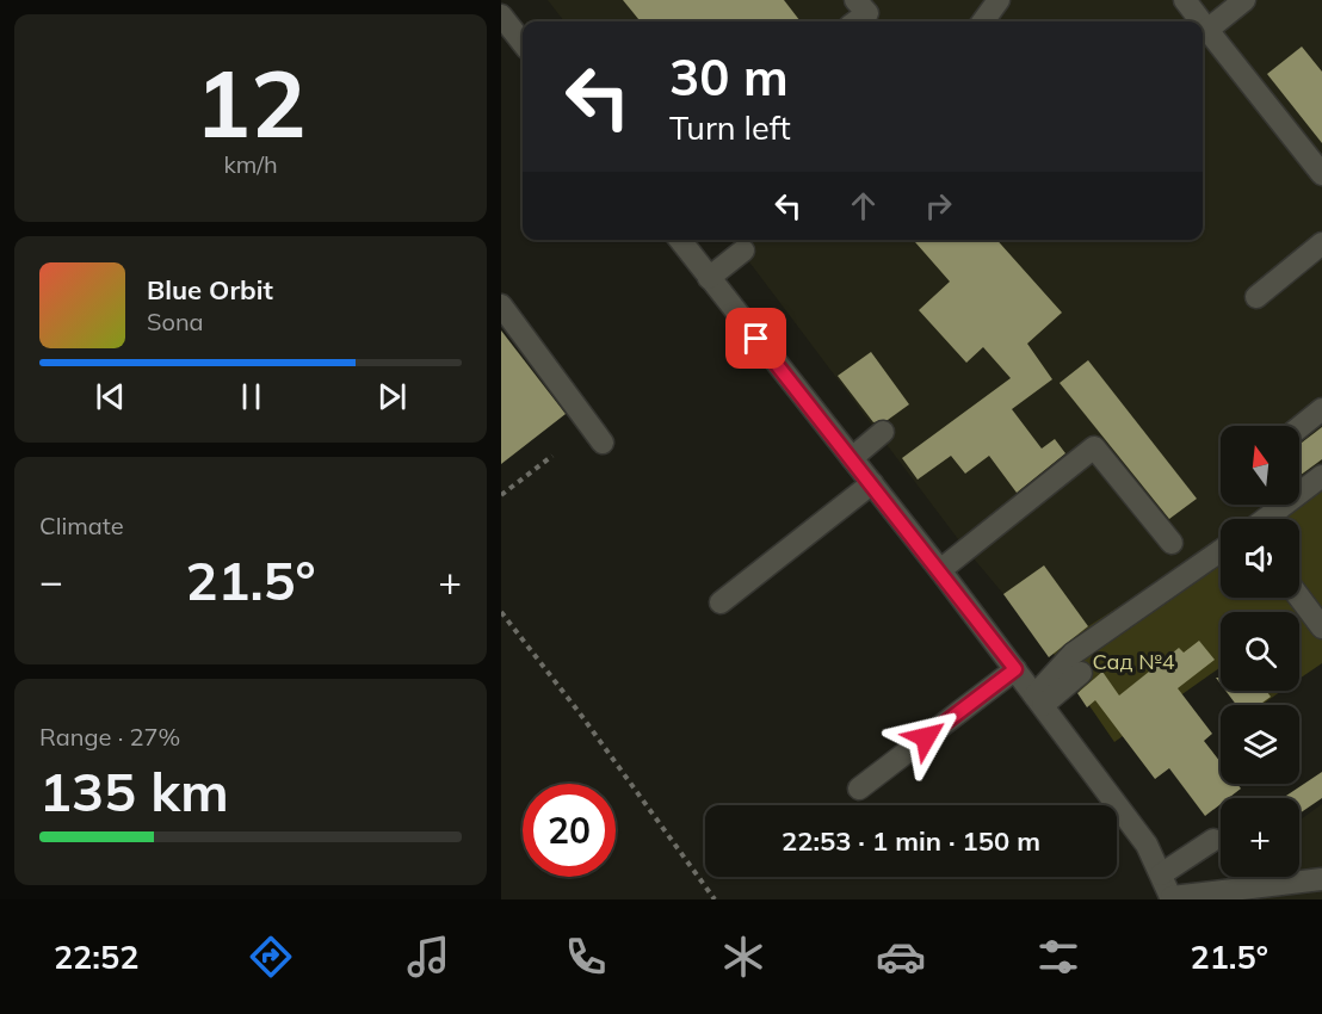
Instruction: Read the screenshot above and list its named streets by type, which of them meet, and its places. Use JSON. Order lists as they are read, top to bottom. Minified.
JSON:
{"parks":["Сад №4"],"north":"top","page":{"tile":[["12","km/h"],"Climate",["Range · 27%","135 km"]],"turn":["30 m","Turn left"],"song":["Blue Orbit","Sona"],"map_buttons":"+","heat":["−","21.5°","+"],"limit":"20","trip":"22:53 · 1 min · 150 m","tabs":["22:52","21.5°"]}}
